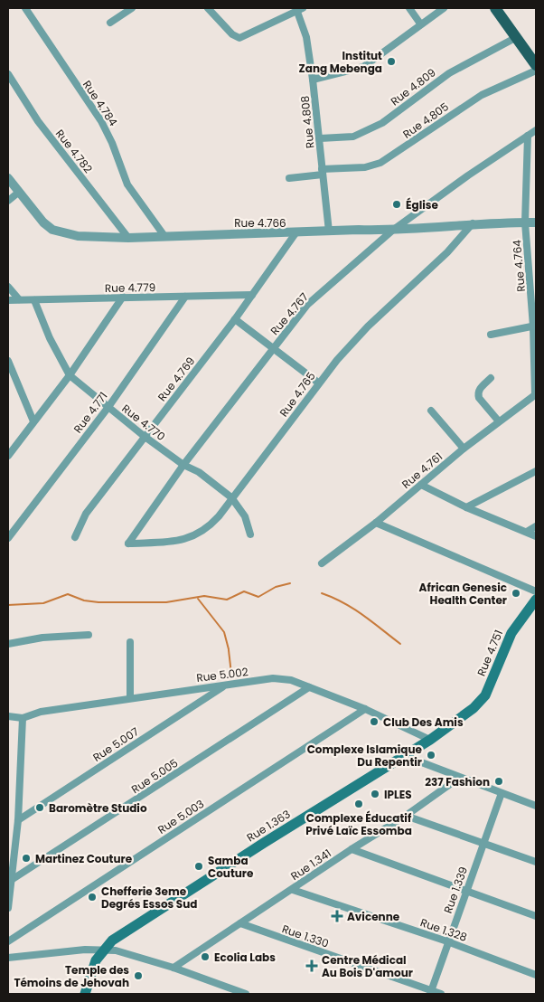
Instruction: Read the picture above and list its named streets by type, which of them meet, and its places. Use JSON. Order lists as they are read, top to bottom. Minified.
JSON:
{"streets":{"main road":["Rue 4.751","Rue 1.363"],"street":["Rue 4.809","Rue 4.784","Rue 4.805","Rue 4.808","Rue 4.782","Rue 4.766","Rue 4.764","Rue 4.779","Rue 4.767","Rue 4.769","Rue 4.765","Rue 4.771","Rue 4.770","Rue 4.761","Rue 5.002","Rue 5.007","Rue 5.005","Rue 5.003","Rue 1.341","Rue 1.339","Rue 1.328","Rue 1.330"]},"crossings":[["Rue 4.809","Rue 4.808"],["Rue 4.784","Rue 4.766"],["Rue 4.805","Rue 4.808"],["Rue 4.808","Rue 4.766"],["Rue 4.782","Rue 4.766"],["Rue 4.766","Rue 4.764"],["Rue 4.766","Rue 4.767"],["Rue 4.766","Rue 4.769"],["Rue 4.766","Rue 4.765"],["Rue 4.764","Rue 4.767"],["Rue 4.764","Rue 4.761"],["Rue 4.779","Rue 4.769"],["Rue 4.779","Rue 4.771"],["Rue 4.779","Rue 4.770"],["Rue 4.767","Rue 4.765"],["Rue 4.767","Rue 4.770"],["Rue 4.769","Rue 4.770"],["Rue 4.765","Rue 4.770"],["Rue 4.771","Rue 4.770"],["Rue 4.751","Rue 1.363"],["Rue 5.002","Rue 5.007"],["Rue 5.002","Rue 5.005"],["Rue 5.002","Rue 5.003"],["Rue 5.002","Rue 1.363"],["Rue 1.341","Rue 1.328"],["Rue 1.341","Rue 1.330"],["Rue 1.339","Rue 1.328"],["Rue 1.339","Rue 1.330"]],"places":{"other":["Institut Zang Mebenga","Église","African Genesic Health Center","Club Des Amis","Complexe Islamique Du Repentir","237 Fashion","IPLES","Complexe Éducatif Privé Laïc Essomba","Baromètre Studio","Martinez Couture","Samba Couture","Chefferie 3eme Degrés Essos Sud","Ecolia Labs","Temple des Témoins de Jehovah"],"health":["Avicenne","Centre Médical Au Bois D'amour"]}}
